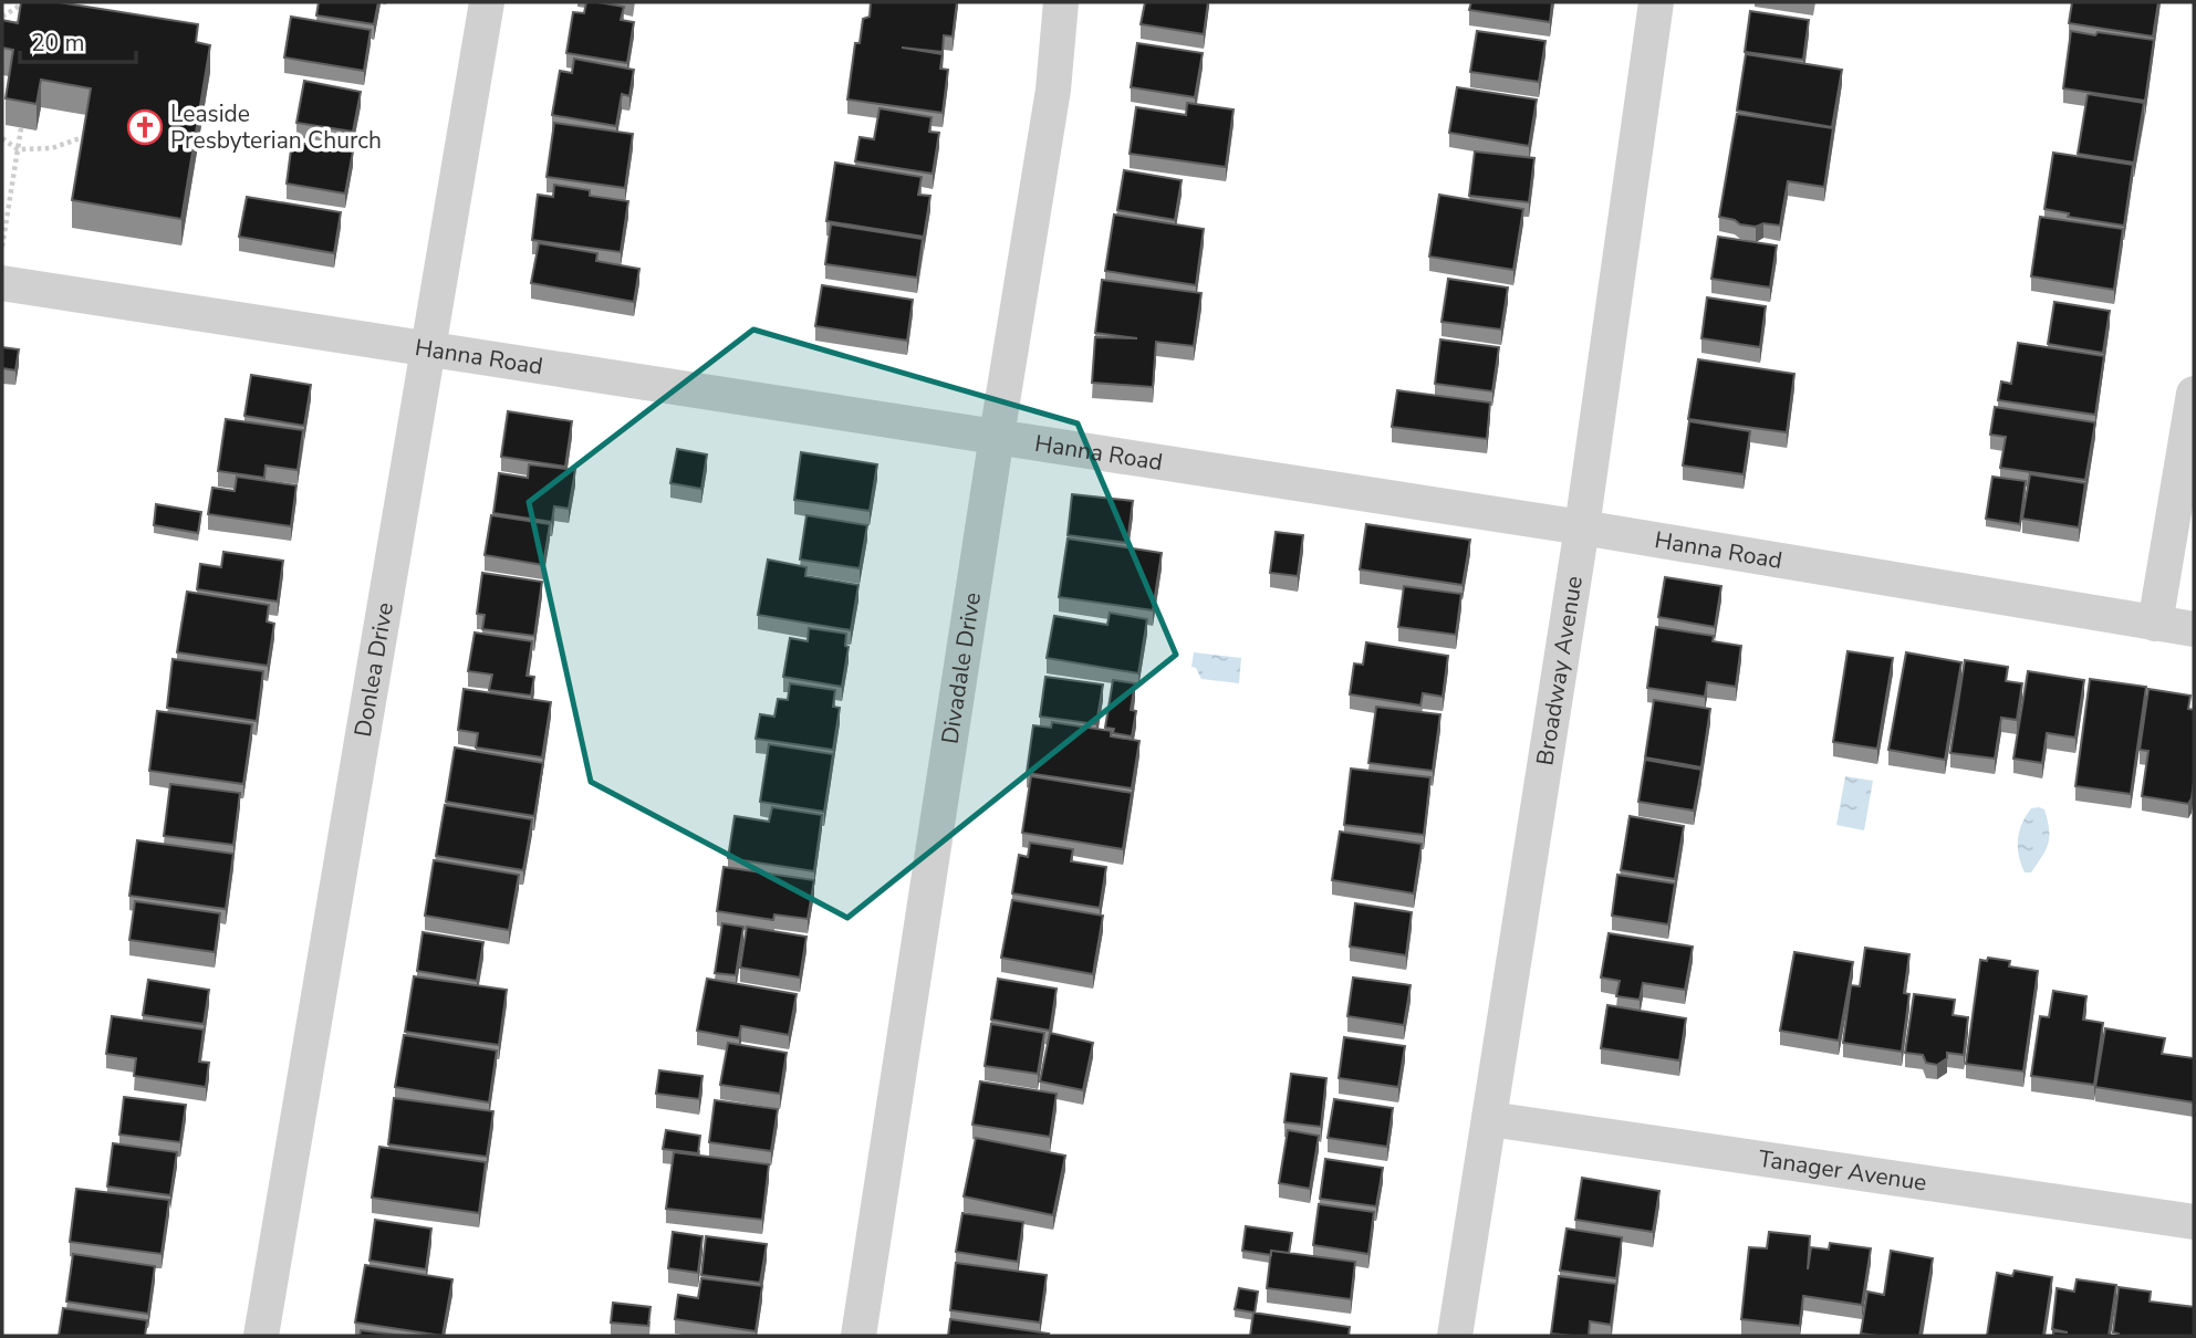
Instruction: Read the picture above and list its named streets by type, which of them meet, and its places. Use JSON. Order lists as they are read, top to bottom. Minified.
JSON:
{"streets":{"street":["Hanna Road","Donlea Drive","Divadale Drive","Broadway Avenue","Tanager Avenue"]},"crossings":[["Hanna Road","Donlea Drive"],["Hanna Road","Divadale Drive"],["Hanna Road","Broadway Avenue"],["Broadway Avenue","Tanager Avenue"]],"places":{"church":["Leaside Presbyterian Church"]},"scale_bar":"20 m"}
